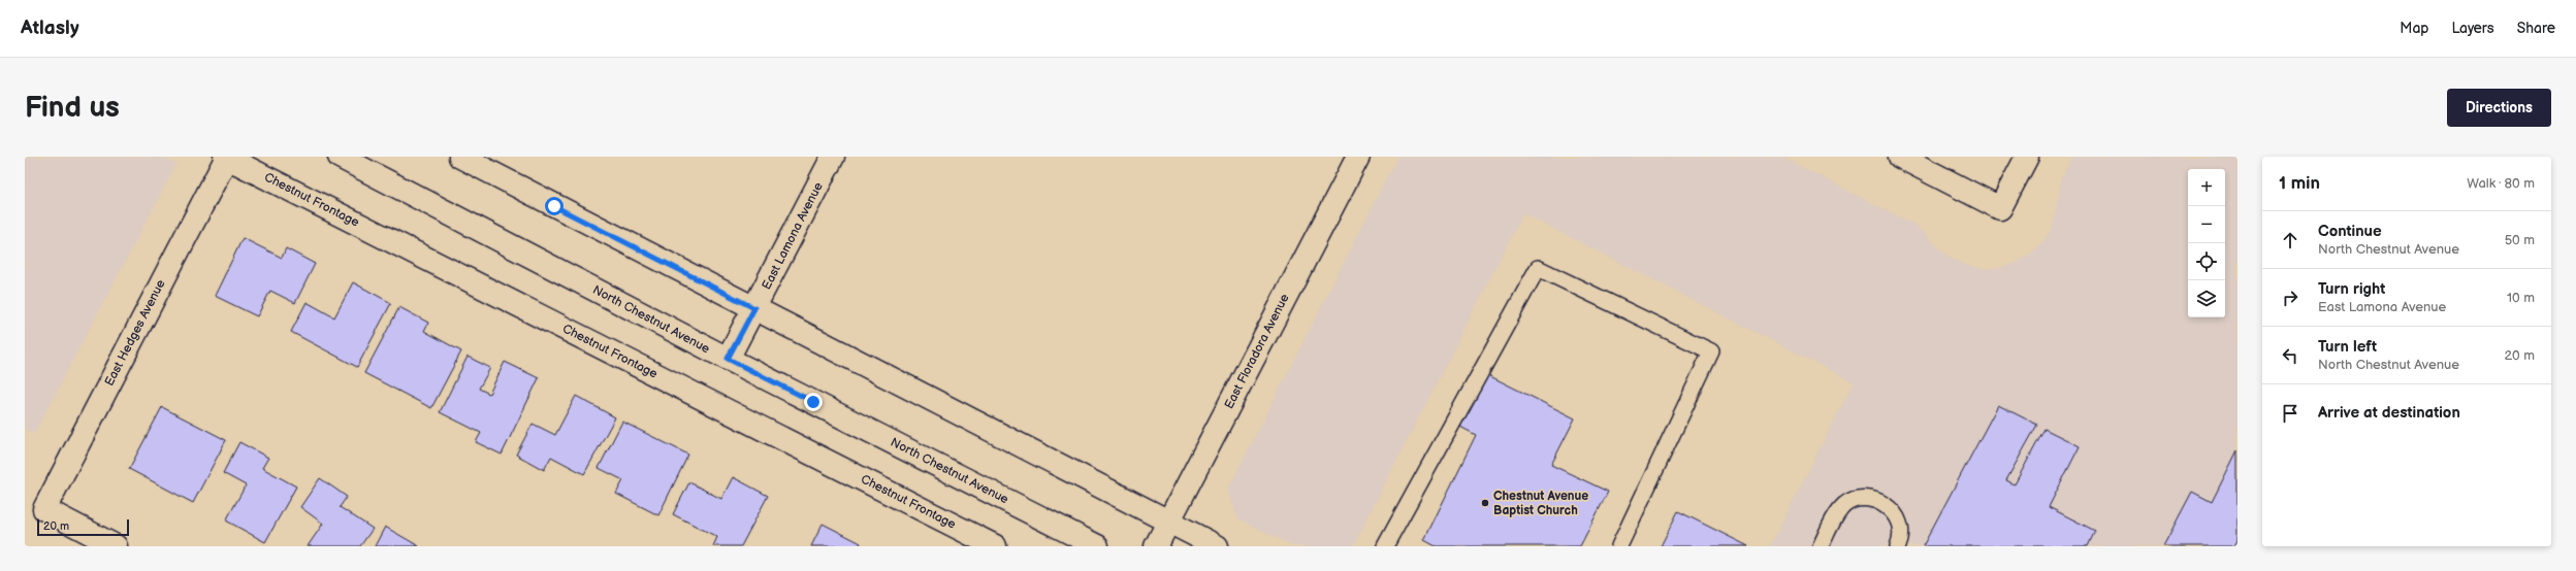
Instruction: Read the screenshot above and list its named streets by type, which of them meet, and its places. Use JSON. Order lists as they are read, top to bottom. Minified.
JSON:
{"streets":{"street":["Chestnut Frontage","East Lamona Avenue","North Chestnut Avenue","East Hedges Avenue","East Floradora Avenue"]},"crossings":[["Chestnut Frontage","East Hedges Avenue"],["East Lamona Avenue","North Chestnut Avenue"]],"places":["Chestnut Avenue Baptist Church"],"scale_bar":"20 m","page":{"header":"Atlasly","nav":["Map","Layers","Share"],"buttons":"Directions","title":"Find us","heading":["1 min","Walk · 80 m"],"map_buttons":["+","−"],"list":[["Continue","North Chestnut Avenue","50 m"],["Turn right","East Lamona Avenue","10 m"],["Turn left","North Chestnut Avenue","20 m"],"Arrive at destination"],"scale":"20 m"}}
